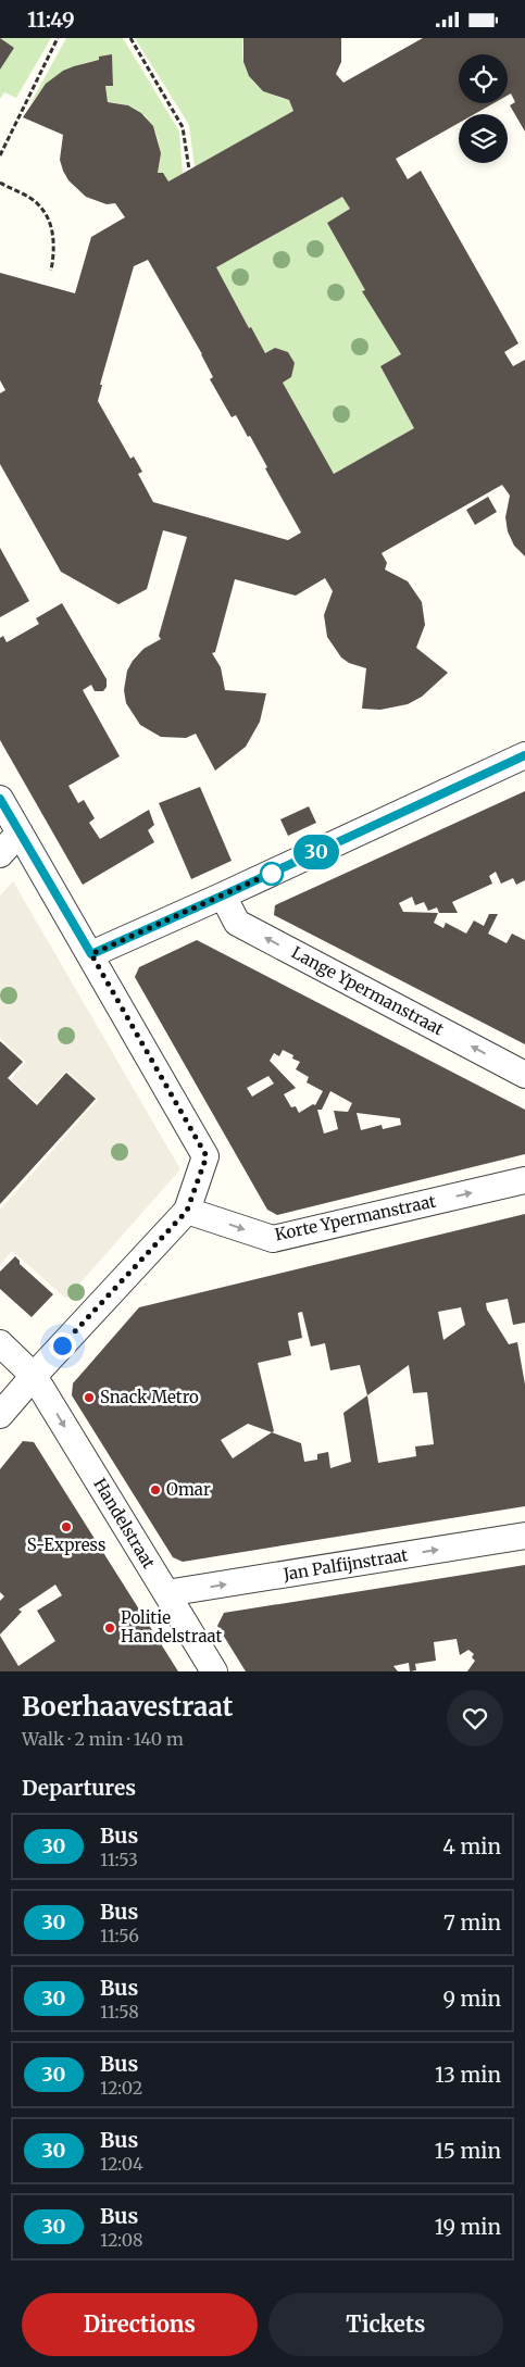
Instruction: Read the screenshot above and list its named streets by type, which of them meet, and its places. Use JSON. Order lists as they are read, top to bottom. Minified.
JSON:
{"streets":{"street":["Lange Ypermanstraat","Korte Ypermanstraat","Handelstraat","Jan Palfijnstraat"]},"crossings":[["Handelstraat","Jan Palfijnstraat"]],"one_way":["Lange Ypermanstraat","Korte Ypermanstraat","Handelstraat","Jan Palfijnstraat"],"places":["Snack Metro","Omar","S-Express","Politie Handelstraat"],"lines":["bus line 30"],"page":{"status":"11:49","on_map":"30","heading":[["Boerhaavestraat","Walk · 2 min · 140 m"],"Departures"],"list":[{"mark":"30","name":"Bus","note":"11:53","value":"4 min"},{"mark":"30","name":"Bus","note":"11:56","value":"7 min"},{"mark":"30","name":"Bus","note":"11:58","value":"9 min"},{"mark":"30","name":"Bus","note":"12:02","value":"13 min"},{"mark":"30","name":"Bus","note":"12:04","value":"15 min"},{"mark":"30","name":"Bus","note":"12:08","value":"19 min"}],"buttons":["Directions","Tickets"]}}
